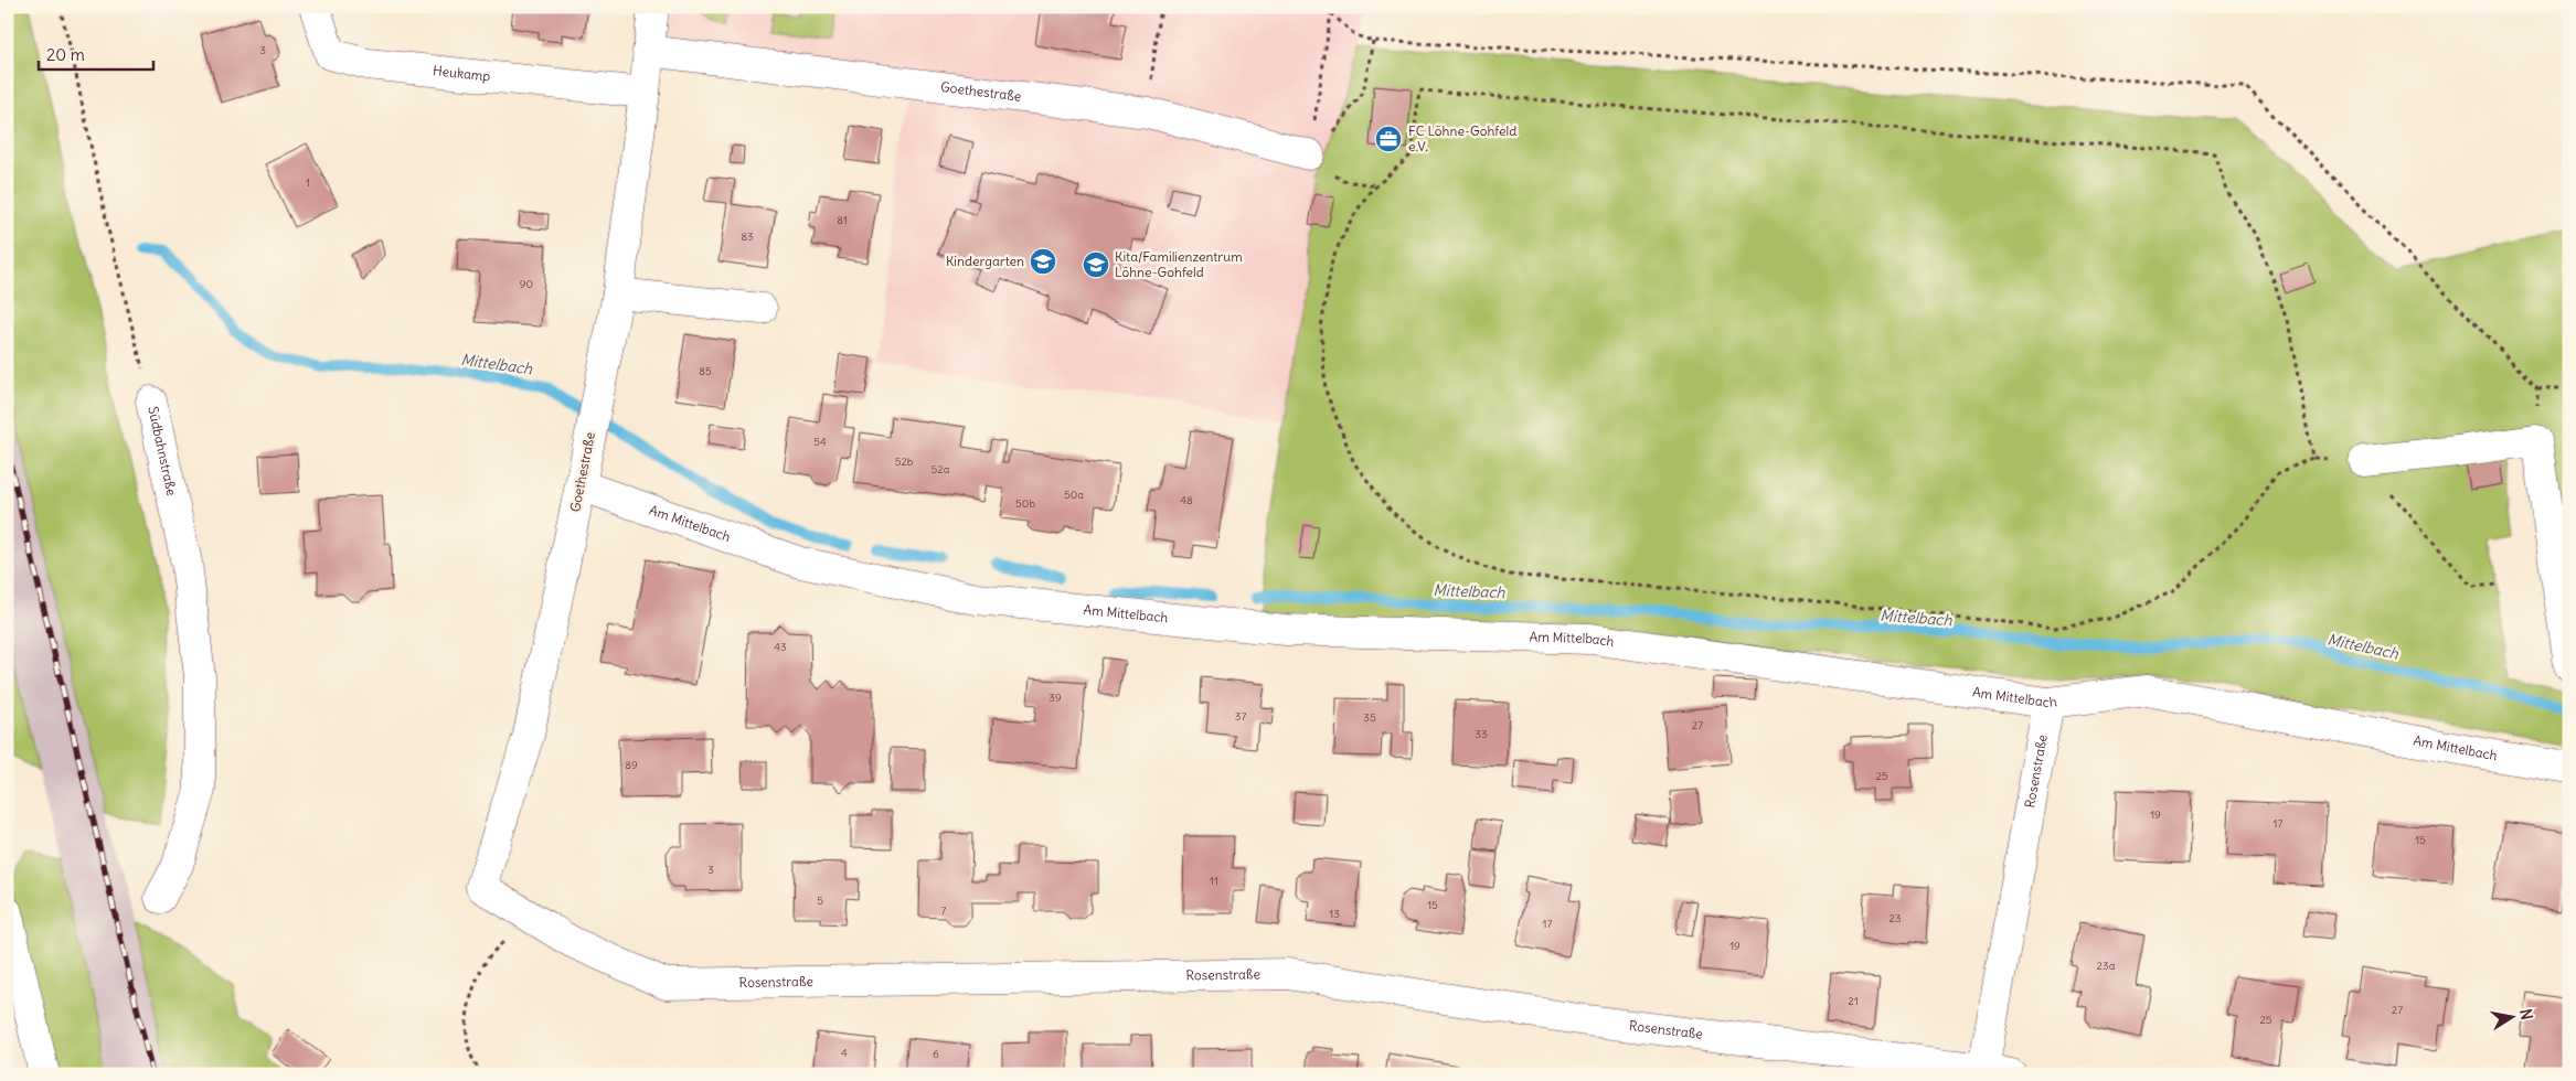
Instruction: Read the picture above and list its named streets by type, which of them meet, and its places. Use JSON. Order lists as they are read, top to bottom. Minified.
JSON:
{"streets":{"street":["Heukamp","Goethestraße","Südbahnstraße","Am Mittelbach","Rosenstraße"]},"crossings":[["Heukamp","Goethestraße"],["Goethestraße","Am Mittelbach"],["Goethestraße","Rosenstraße"],["Am Mittelbach","Rosenstraße"]],"water":["Mittelbach"],"places":{"office":["FC Löhne-Gohfeld e.V."],"school or university":["Kindergarten","Kita/Familienzentrum Löhne-Gohfeld"]},"house_numbers":["3","1","81","83","90","85","54","52b","52a","50a","48","50b","43","39","37","35","27","33","89","25","19","17","15","3","11","5","15","7","13","23","17","19","23a","21","27","25","4","6"],"scale_bar":"20 m","north":"right"}
